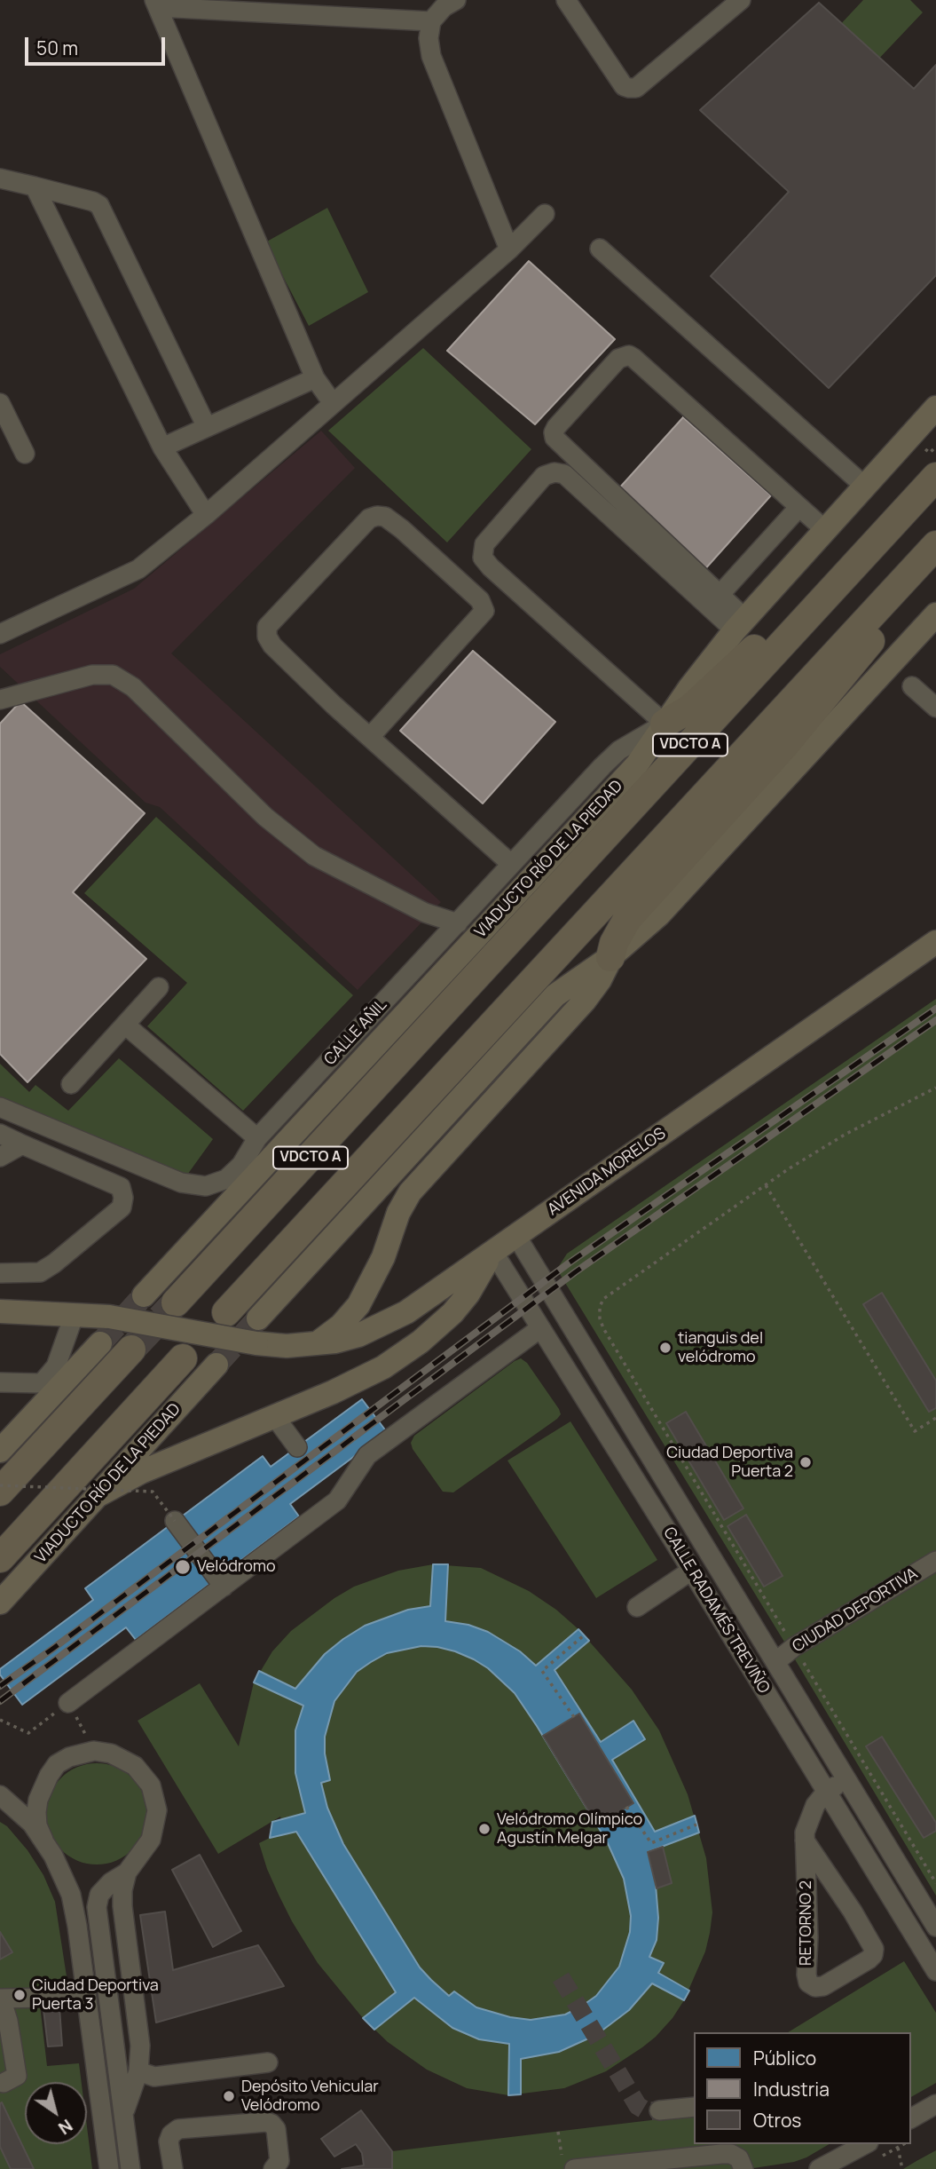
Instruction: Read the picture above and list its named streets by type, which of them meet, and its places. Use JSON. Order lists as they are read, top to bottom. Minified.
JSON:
{"streets":{"highway":["VDCTO A","VIADUCTO RÍO DE LA PIEDAD"],"main road":["AVENIDA MORELOS"],"street":["CALLE AÑIL","CALLE RADAMÉS TREVIÑO","CIUDAD DEPORTIVA","RETORNO 2"]},"crossings":[["VIADUCTO RÍO DE LA PIEDAD","CALLE AÑIL"],["AVENIDA MORELOS","CALLE RADAMÉS TREVIÑO"],["CALLE RADAMÉS TREVIÑO","CIUDAD DEPORTIVA"],["CALLE RADAMÉS TREVIÑO","RETORNO 2"]],"places":["tianguis del velódromo","Ciudad Deportiva Puerta 2","Velódromo","Velódromo Olímpico Agustín Melgar","Ciudad Deportiva Puerta 3","Depósito Vehicular Velódromo"],"legend":["Público","Industria","Otros"],"scale_bar":"50 m","north":"bottom right"}
